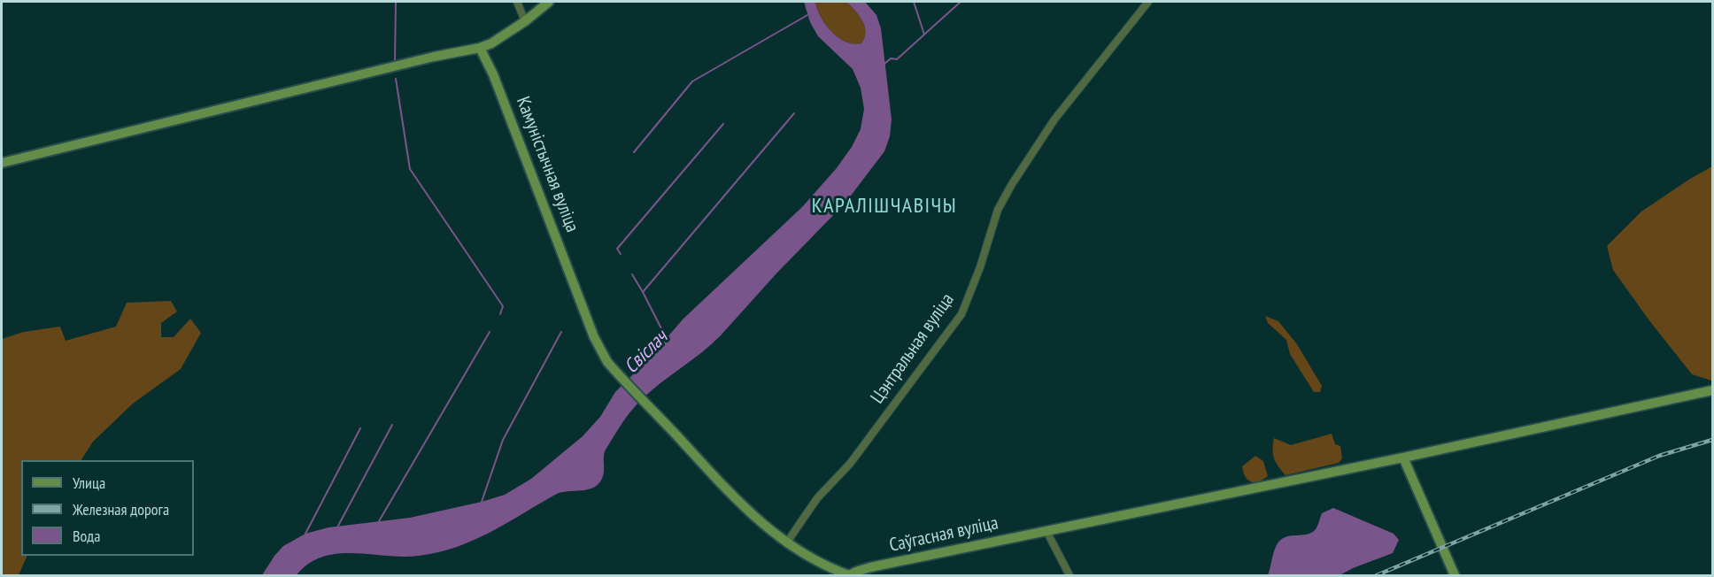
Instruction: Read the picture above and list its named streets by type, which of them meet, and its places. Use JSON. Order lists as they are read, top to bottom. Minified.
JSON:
{"streets":{"street":["Камуністычная вуліца","Цэнтральная вуліца","Саўгасная вуліца"]},"crossings":[["Камуністычная вуліца","Цэнтральная вуліца"]],"districts":["КАРАЛІШЧАВІЧЫ"],"water":["Свіслач"],"legend":["Улица","Железная дорога","Вода"]}
